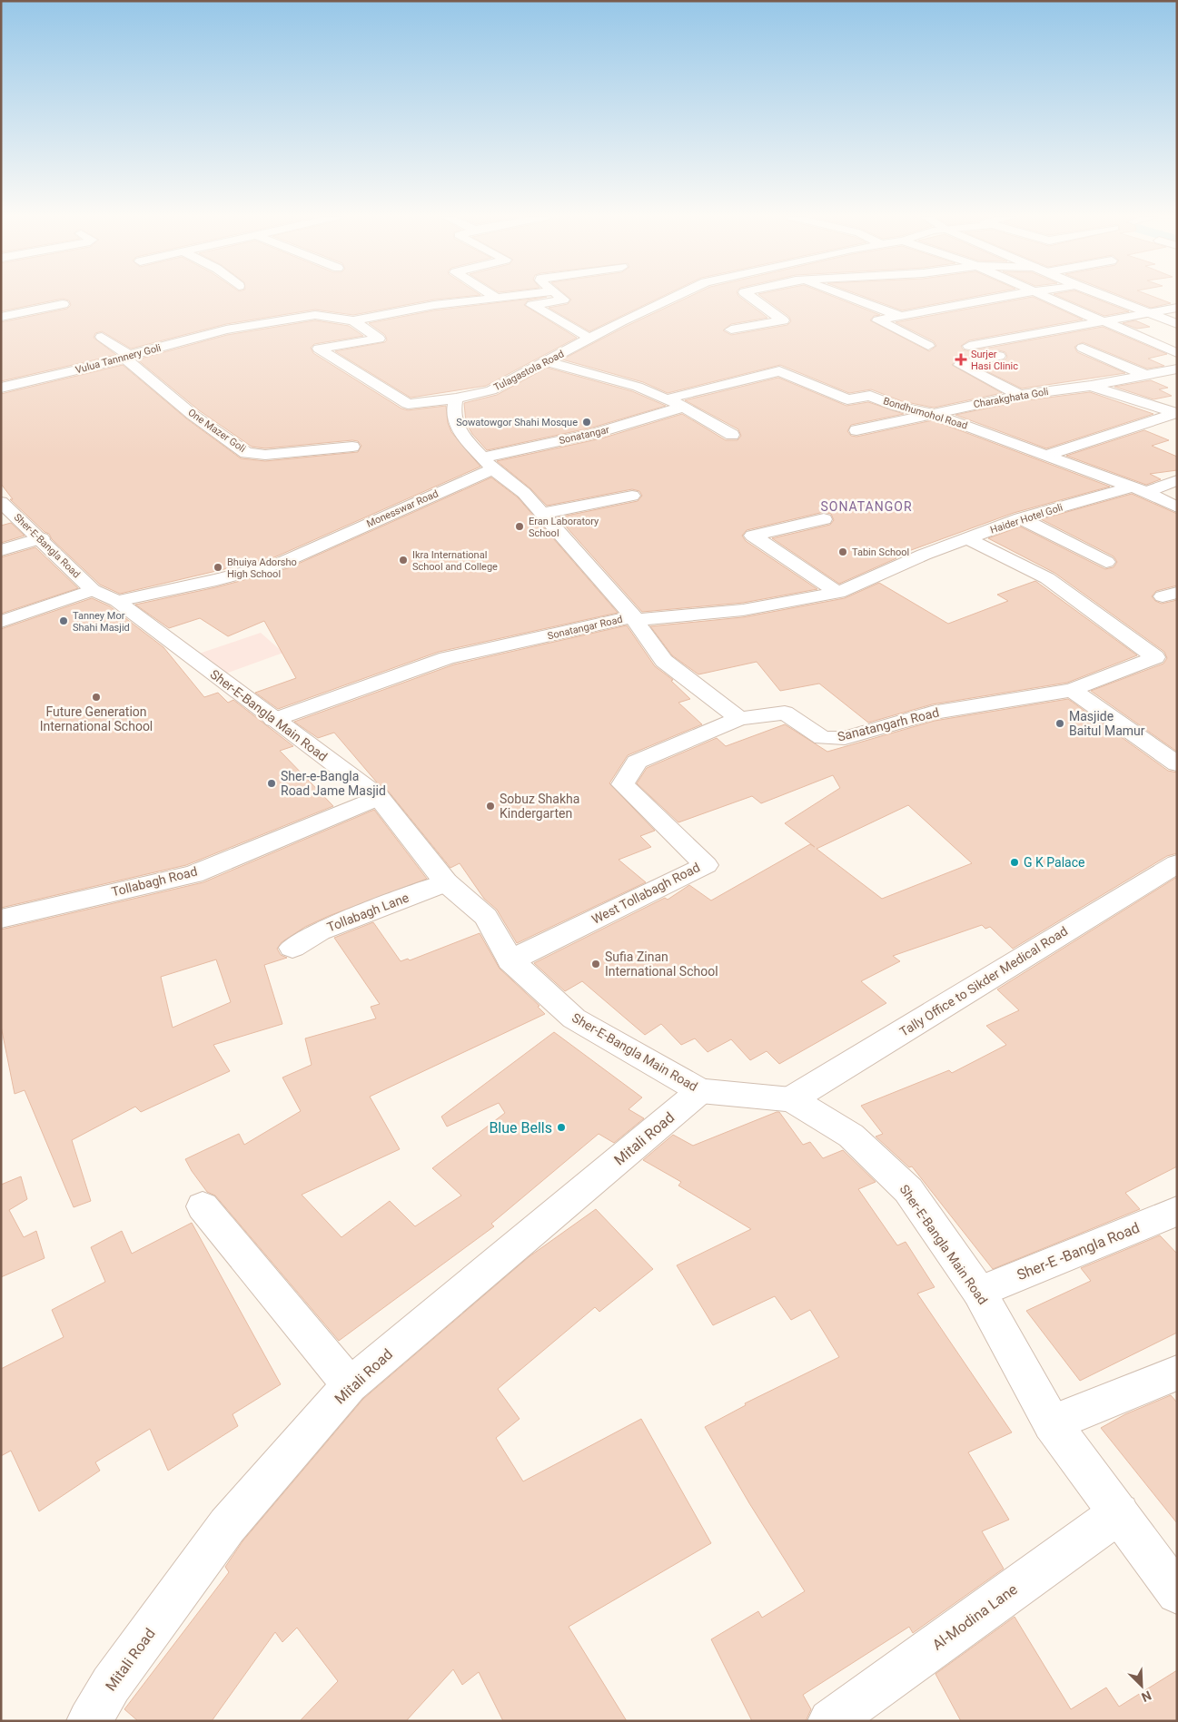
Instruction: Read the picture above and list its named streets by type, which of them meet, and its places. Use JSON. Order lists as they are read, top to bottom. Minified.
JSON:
{"streets":{"street":["Vulua Tannnery Goli","Tulagastola Road","Charakghata Goli","Bondhumohol Road","One Mazer Goli","Sonatangar","Monesswar Road","Haider Hotel Goli","Sher-E-Bangla Road","Sonatangar Road","Sher-E-Bangla Main Road","Sanatangarh Road","Tollabagh Road","West Tollabagh Road","Tollabagh Lane","Tally Office to Sikder Medical Road","Mitali Road","Sher-E -Bangla Road","Al-Modina Lane"]},"crossings":[["Vulua Tannnery Goli","Tulagastola Road"],["Vulua Tannnery Goli","One Mazer Goli"],["Charakghata Goli","Bondhumohol Road"],["Bondhumohol Road","Haider Hotel Goli"],["Sonatangar","Monesswar Road"],["Monesswar Road","Sher-E-Bangla Road"],["Monesswar Road","Sher-E-Bangla Main Road"],["Haider Hotel Goli","Sonatangar Road"],["Haider Hotel Goli","Sanatangarh Road"],["Sher-E-Bangla Road","Sher-E-Bangla Main Road"],["Sonatangar Road","Sher-E-Bangla Main Road"],["Sher-E-Bangla Main Road","Tollabagh Road"],["Sher-E-Bangla Main Road","West Tollabagh Road"],["Sher-E-Bangla Main Road","Tollabagh Lane"],["Sher-E-Bangla Main Road","Tally Office to Sikder Medical Road"],["Sher-E-Bangla Main Road","Mitali Road"],["Sher-E-Bangla Main Road","Sher-E -Bangla Road"],["Sher-E-Bangla Main Road","Al-Modina Lane"],["Sanatangarh Road","West Tollabagh Road"]],"districts":["SONATANGOR"],"places":{"health":["Surjer Hasi Clinic"],"other":["Sowatowgor Shahi Mosque","Eran Laboratory School","Tabin School","Ikra International School and College","Bhuiya Adorsho High School","Tanney Mor Shahi Masjid","Future Generation International School","Masjide Baitul Mamur","Sher-e-Bangla Road Jame Masjid","Sobuz Shakha Kindergarten","G K Palace","Sufia Zinan International School","Blue Bells"]},"north":"bottom right"}
